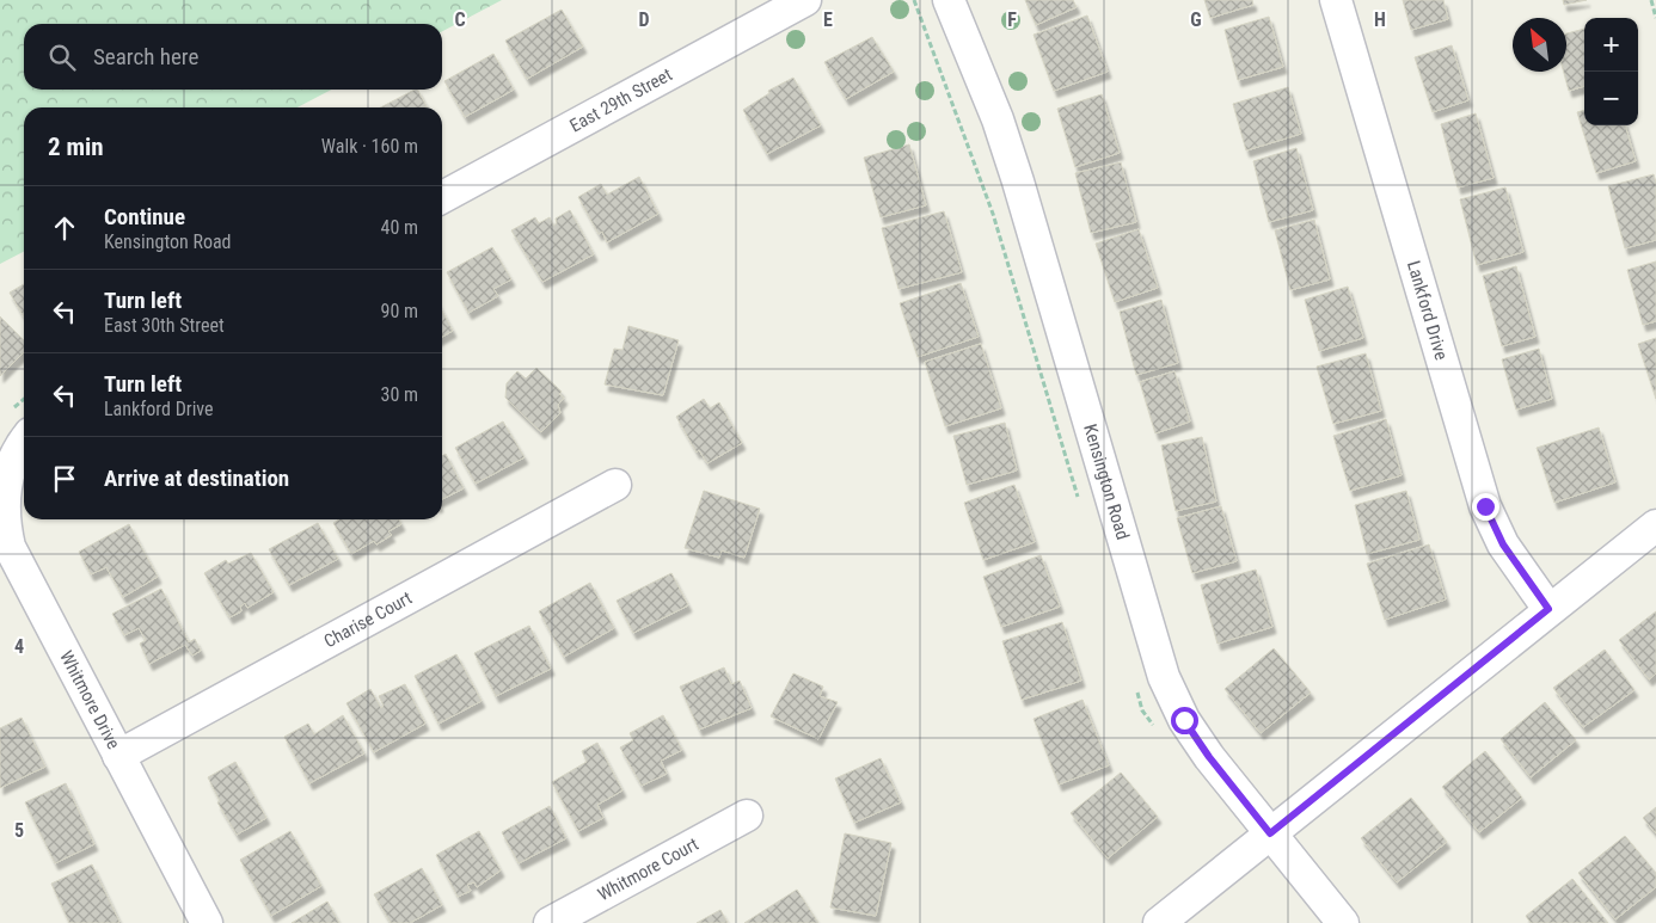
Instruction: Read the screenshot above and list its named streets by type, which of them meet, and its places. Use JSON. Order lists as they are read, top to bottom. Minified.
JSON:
{"streets":{"street":["East 29th Street","Lankford Drive","Kensington Road","Charise Court","Whitmore Drive","Whitmore Court"]},"crossings":[["Charise Court","Whitmore Drive"]],"north":"top left","page":{"map_buttons":["+","−"],"search":"Search here","heading":["2 min","Walk · 160 m"],"list":[["Continue","Kensington Road","40 m"],["Turn left","East 30th Street","90 m"],["Turn left","Lankford Drive","30 m"],"Arrive at destination"]},"grid":{"columns":["C","D","E","F","G","H"],"rows":["4","5"]}}
